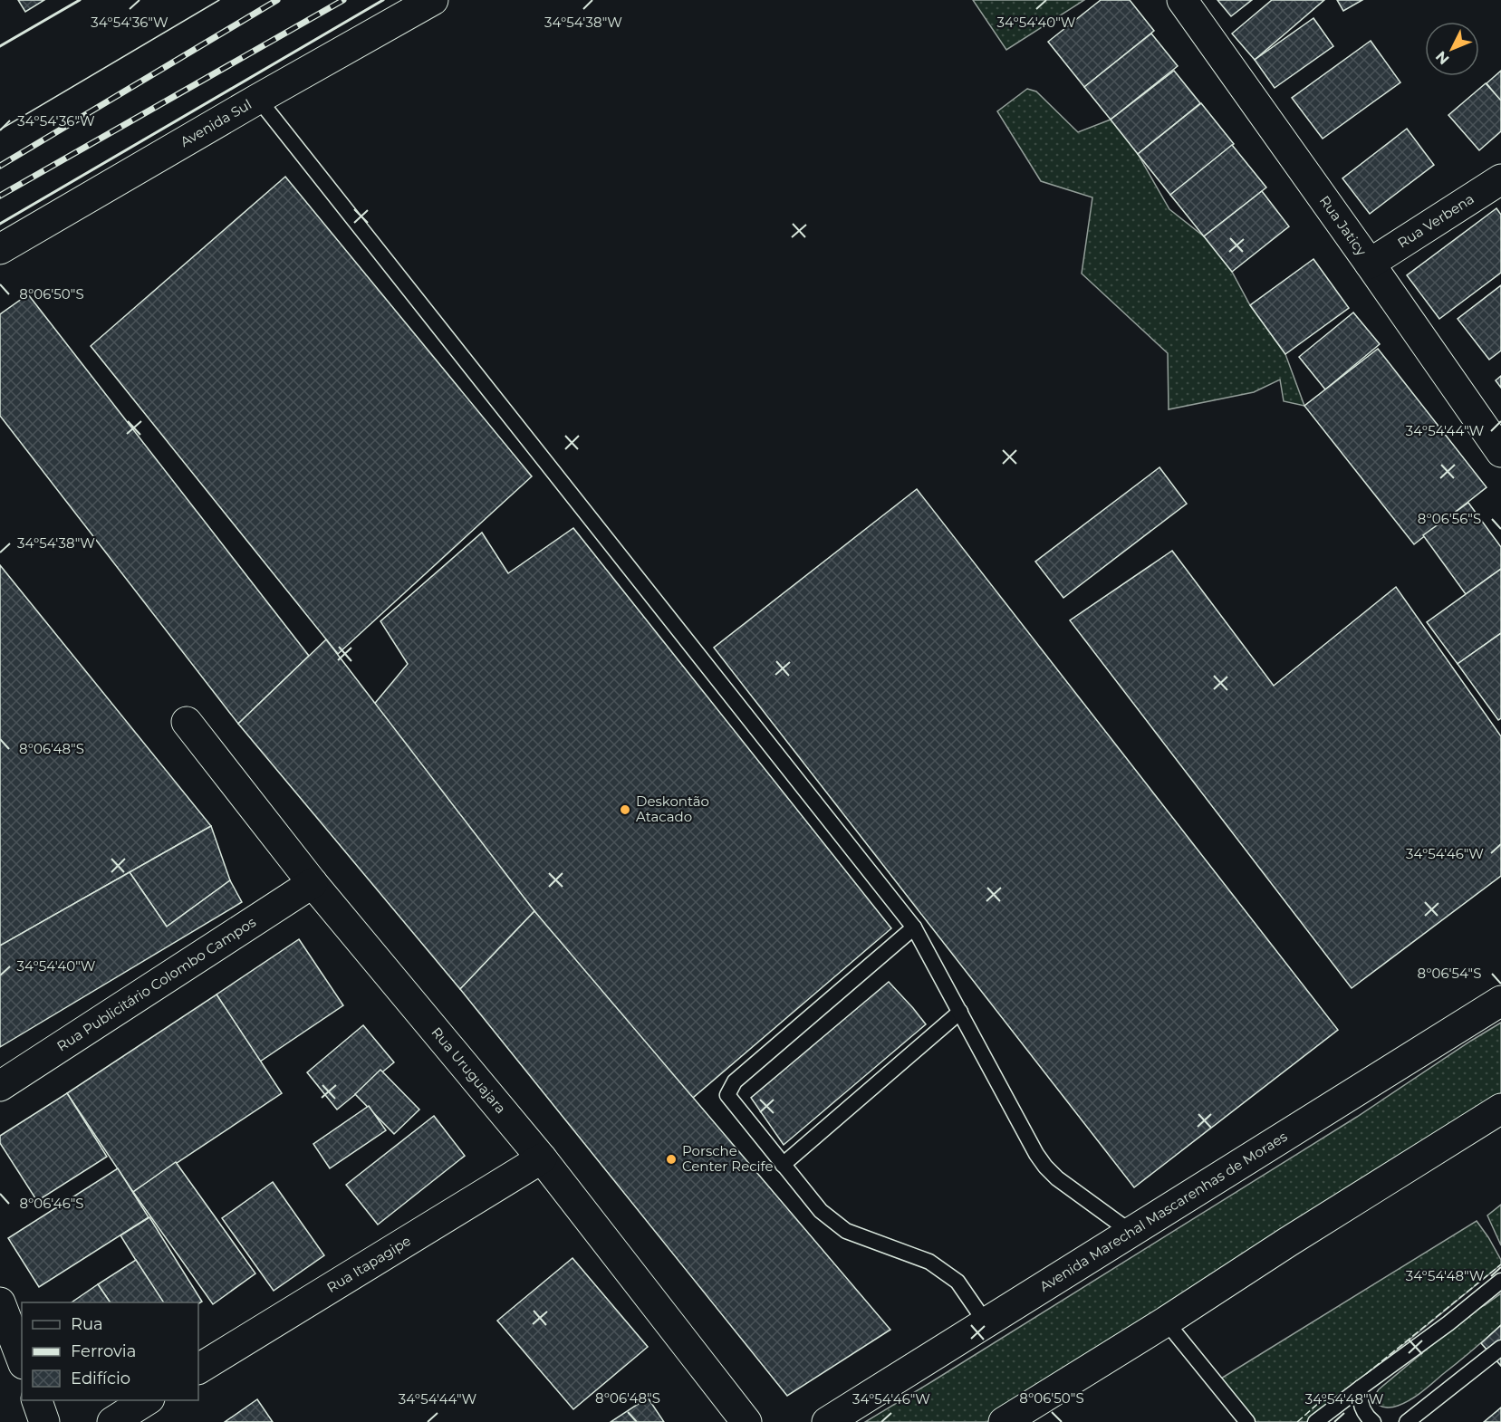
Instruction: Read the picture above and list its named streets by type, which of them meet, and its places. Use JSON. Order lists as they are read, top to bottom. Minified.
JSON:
{"streets":{"main road":["Avenida Sul","Rua Verbena","Rua Jaticy","Rua Publicitário Colombo Campos","Rua Uruguajara","Avenida Marechal Mascarenhas de Moraes","Rua Itapagipe"]},"crossings":[["Rua Verbena","Rua Jaticy"],["Rua Publicitário Colombo Campos","Rua Uruguajara"],["Rua Uruguajara","Rua Itapagipe"]],"places":["Deskontão Atacado","Porsche Center Recife"],"legend":["Rua","Ferrovia","Edifício"],"north":"bottom left","coordinates":["34°54'36\"W","34°54'38\"W","34°54'40\"W","8°06'50\"S","34°54'44\"W","8°06'56\"S","8°06'48\"S","34°54'46\"W","8°06'54\"S","8°06'46\"S","34°54'48\"W"]}
